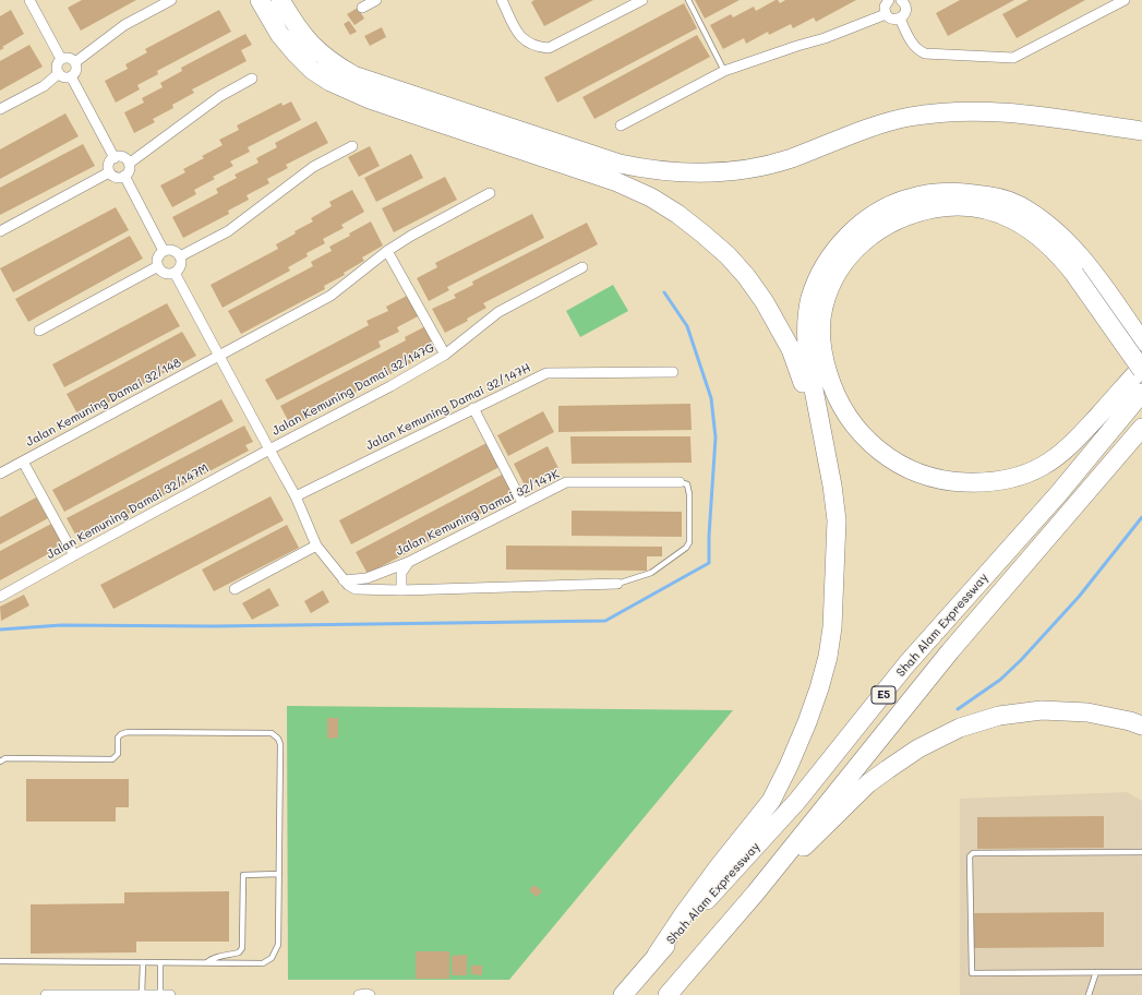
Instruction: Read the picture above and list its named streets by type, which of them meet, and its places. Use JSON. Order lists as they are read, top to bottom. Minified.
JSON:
{"streets":{"highway":["Shah Alam Expressway","E5"],"street":["Jalan Kemuning Damai 32/147G","Jalan Kemuning Damai 32/148","Jalan Kemuning Damai 32/147H","Jalan Kemuning Damai 32/147M","Jalan Kemuning Damai 32/147K"]},"crossings":[["Jalan Kemuning Damai 32/147G","Jalan Kemuning Damai 32/147M"]]}
